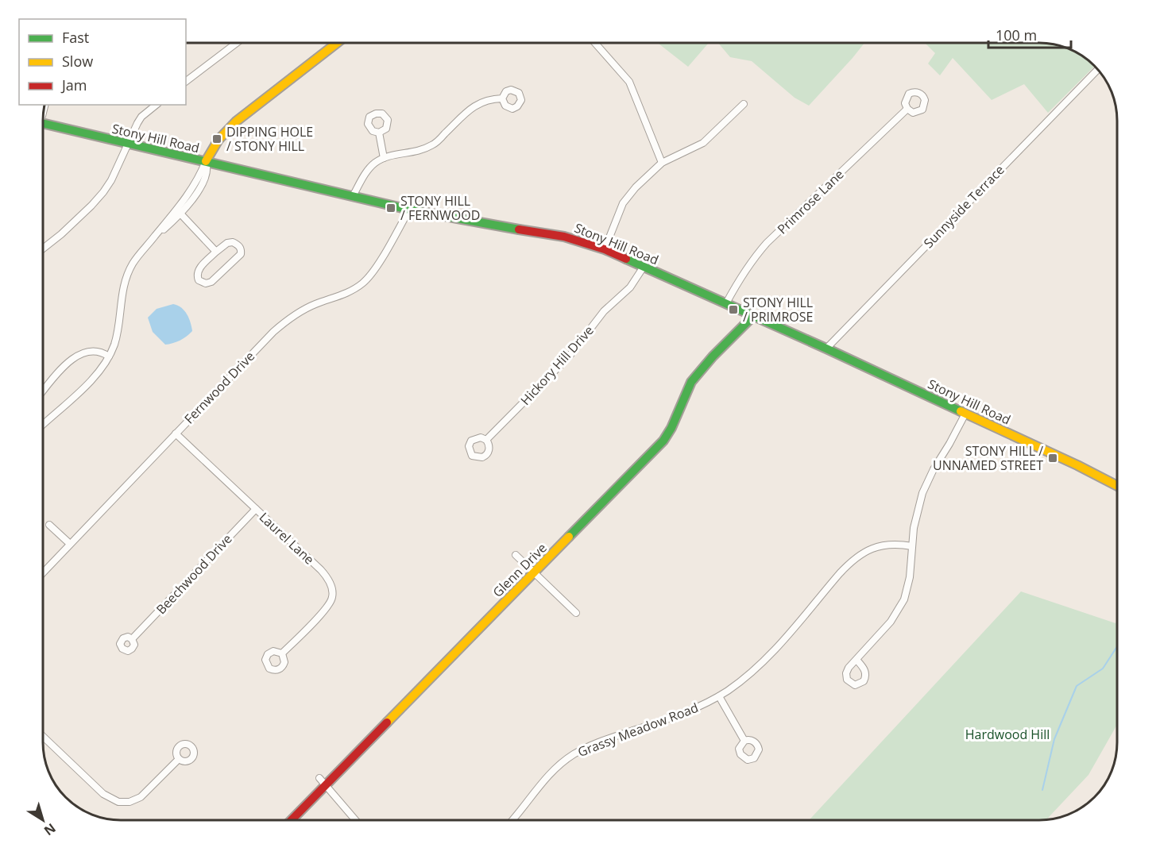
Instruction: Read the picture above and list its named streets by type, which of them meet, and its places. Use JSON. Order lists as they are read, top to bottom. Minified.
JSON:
{"streets":{"main road":["Stony Hill Road","Glenn Drive"],"street":["Primrose Lane","Sunnyside Terrace","Hickory Hill Drive","Fernwood Drive","Laurel Lane","Beechwood Drive","Grassy Meadow Road"]},"crossings":[["Stony Hill Road","Primrose Lane"],["Stony Hill Road","Sunnyside Terrace"],["Stony Hill Road","Hickory Hill Drive"],["Stony Hill Road","Fernwood Drive"],["Stony Hill Road","Glenn Drive"],["Fernwood Drive","Laurel Lane"],["Laurel Lane","Beechwood Drive"]],"parks":["Hardwood Hill"],"places":{"transit":["DIPPING HOLE / STONY HILL","STONY HILL / FERNWOOD","STONY HILL / PRIMROSE","STONY HILL / UNNAMED STREET"]},"legend":["Fast","Slow","Jam"],"scale_bar":"100 m","north":"bottom right"}
